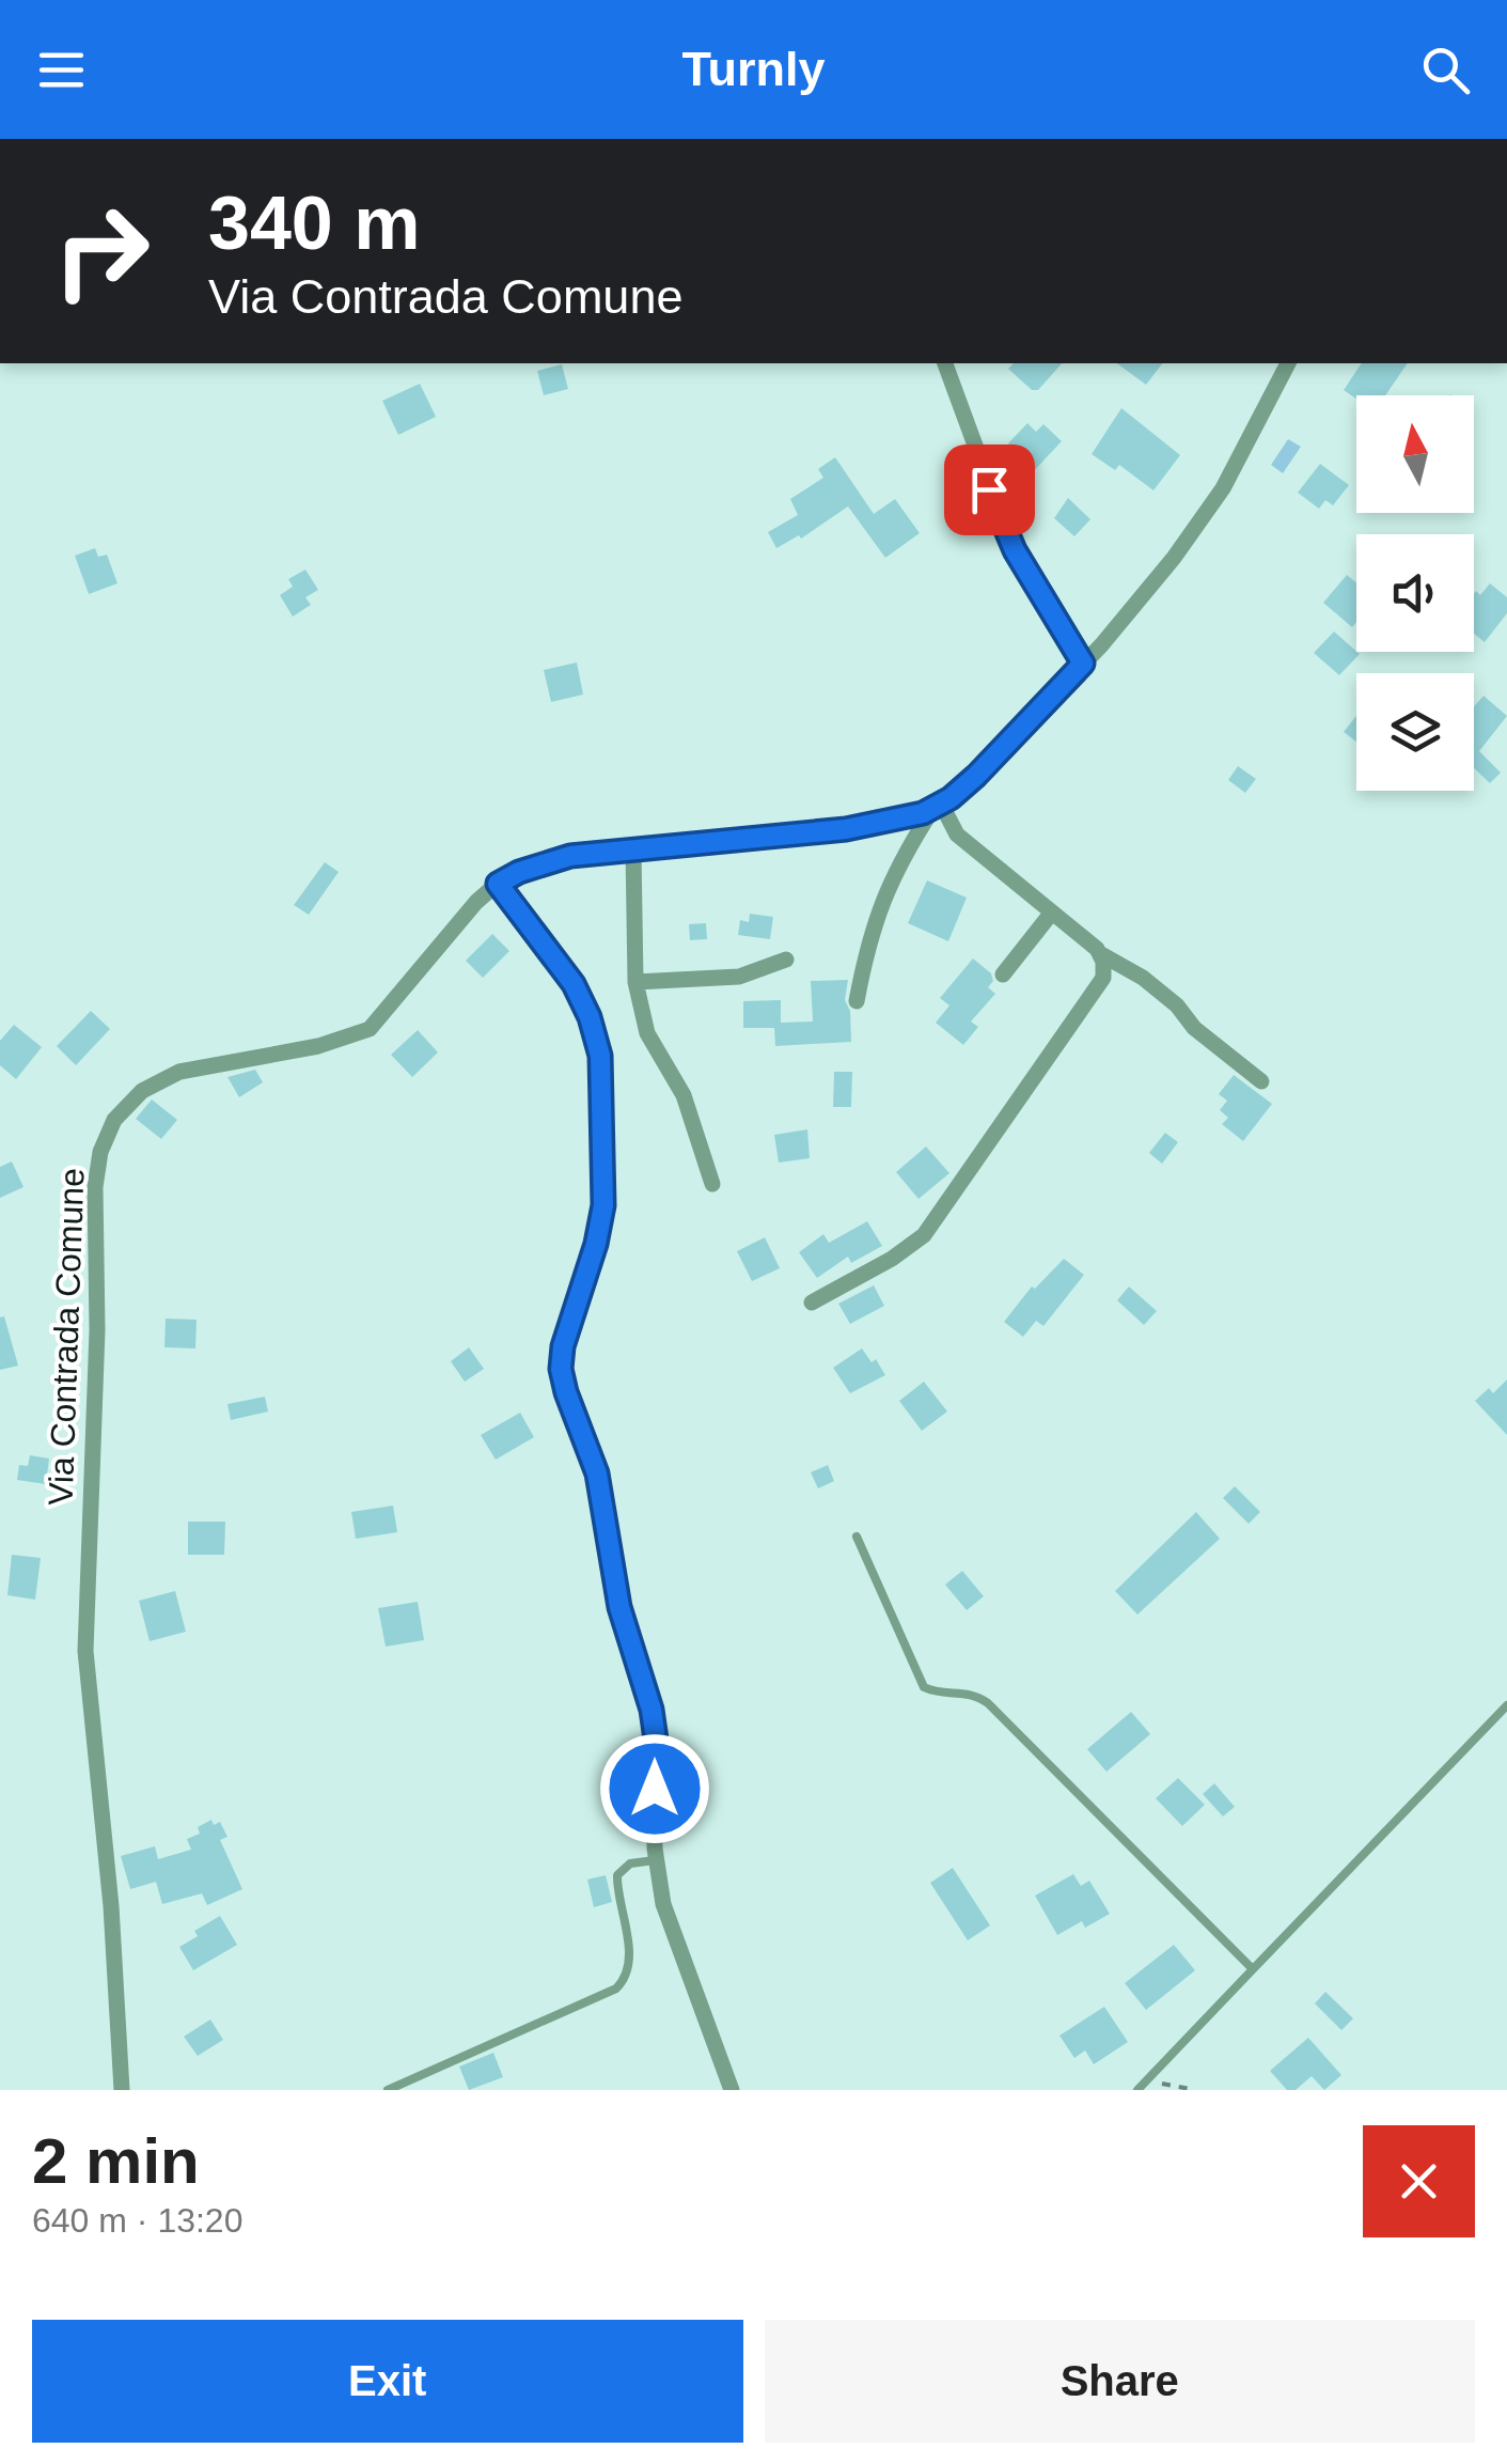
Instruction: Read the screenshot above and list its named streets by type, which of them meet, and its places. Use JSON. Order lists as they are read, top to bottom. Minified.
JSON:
{"streets":{"street":["Via Contrada Comune"]},"north":"top","page":{"header":"Turnly","turn":["340 m","Via Contrada Comune"],"heading":["2 min","640 m · 13:20"],"buttons":["Exit","Share"]}}
